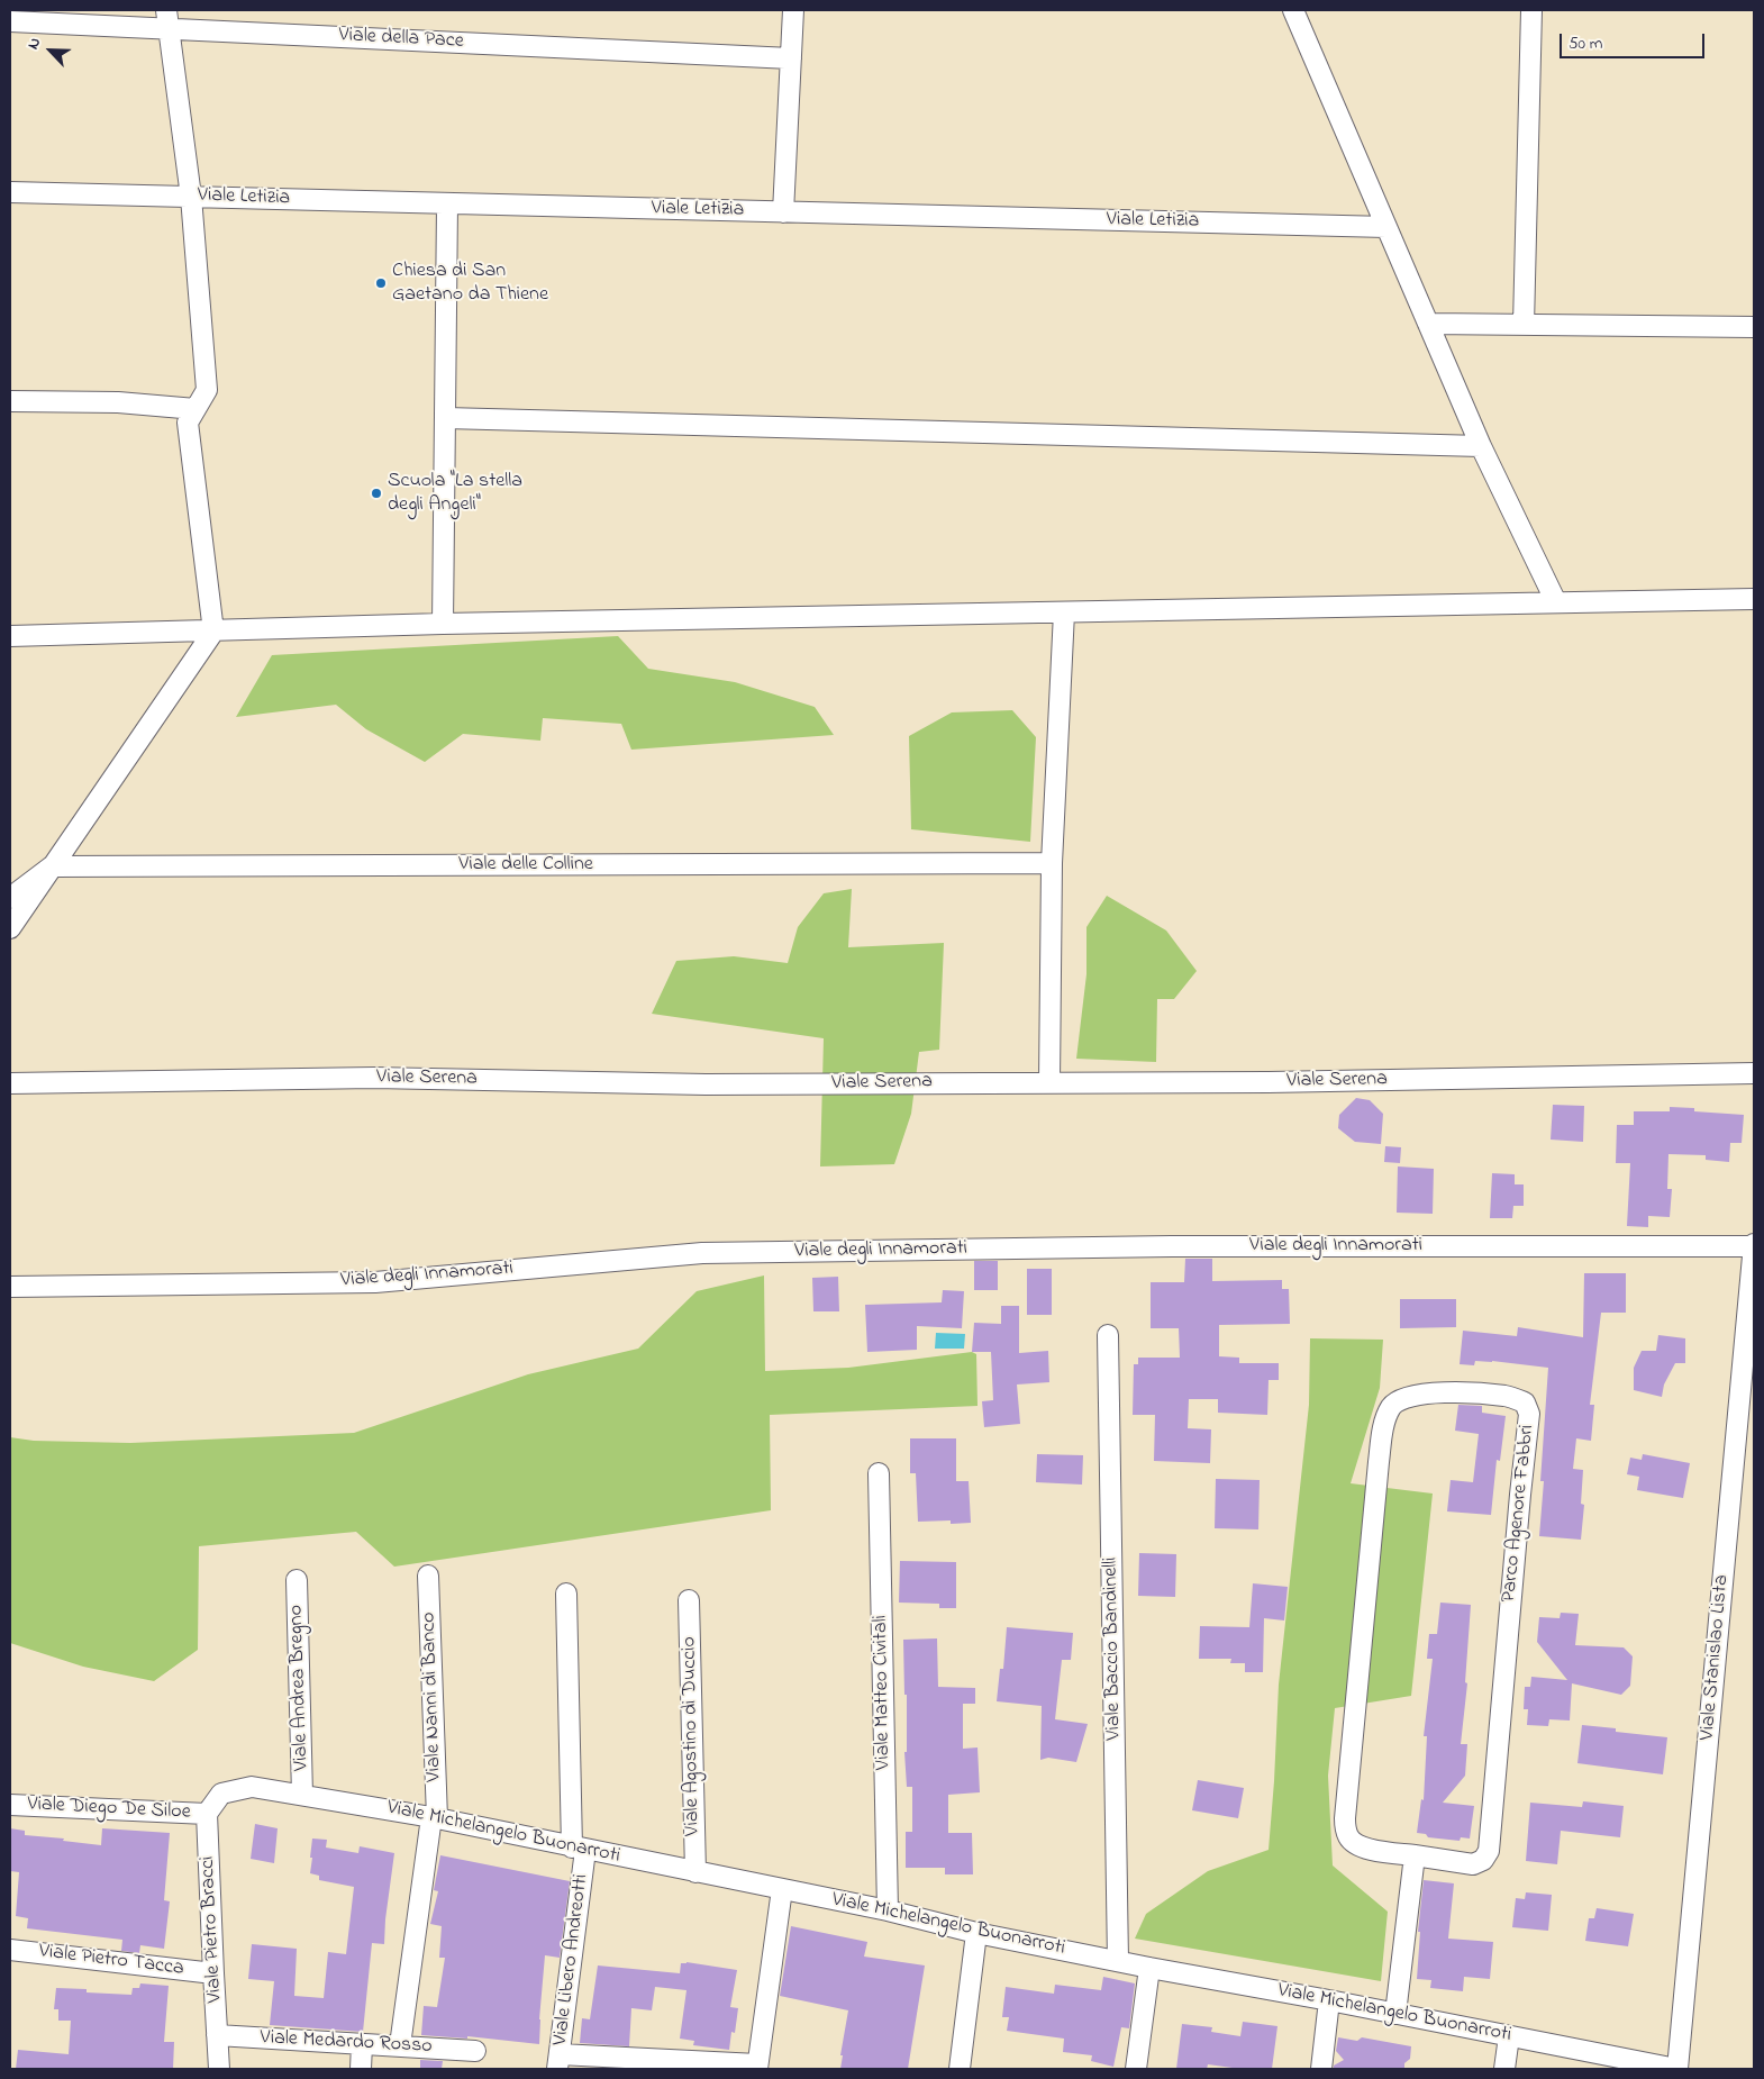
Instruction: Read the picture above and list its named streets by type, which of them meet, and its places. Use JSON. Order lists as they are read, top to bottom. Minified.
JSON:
{"streets":{"street":["Viale della Pace","Viale Letizia","Viale delle Colline","Viale Serena","Viale degli Innamorati","Parco Agenore Fabbri","Viale Baccio Bandinelli","Viale Stanislao Lista","Viale Andrea Bregno","Viale Matteo Civitali","Viale Nanni di Banco","Viale Agostino di Duccio","Viale Diego De Siloe","Viale Michelangelo Buonarroti","Viale Pietro Bracci","Viale Libero Andreotti","Viale Pietro Tacca","Viale Medardo Rosso"]},"crossings":[["Viale degli Innamorati","Viale Stanislao Lista"],["Viale Baccio Bandinelli","Viale Michelangelo Buonarroti"],["Viale Stanislao Lista","Viale Michelangelo Buonarroti"],["Viale Andrea Bregno","Viale Michelangelo Buonarroti"],["Viale Matteo Civitali","Viale Michelangelo Buonarroti"],["Viale Nanni di Banco","Viale Michelangelo Buonarroti"],["Viale Nanni di Banco","Viale Medardo Rosso"],["Viale Agostino di Duccio","Viale Michelangelo Buonarroti"],["Viale Diego De Siloe","Viale Michelangelo Buonarroti"],["Viale Diego De Siloe","Viale Pietro Bracci"],["Viale Michelangelo Buonarroti","Viale Pietro Bracci"],["Viale Michelangelo Buonarroti","Viale Libero Andreotti"],["Viale Pietro Bracci","Viale Pietro Tacca"],["Viale Pietro Bracci","Viale Medardo Rosso"]],"places":["Chiesa di San Gaetano da Thiene","Scuola \"La stella degli Angeli\""],"scale_bar":"50 m","north":"top left"}
